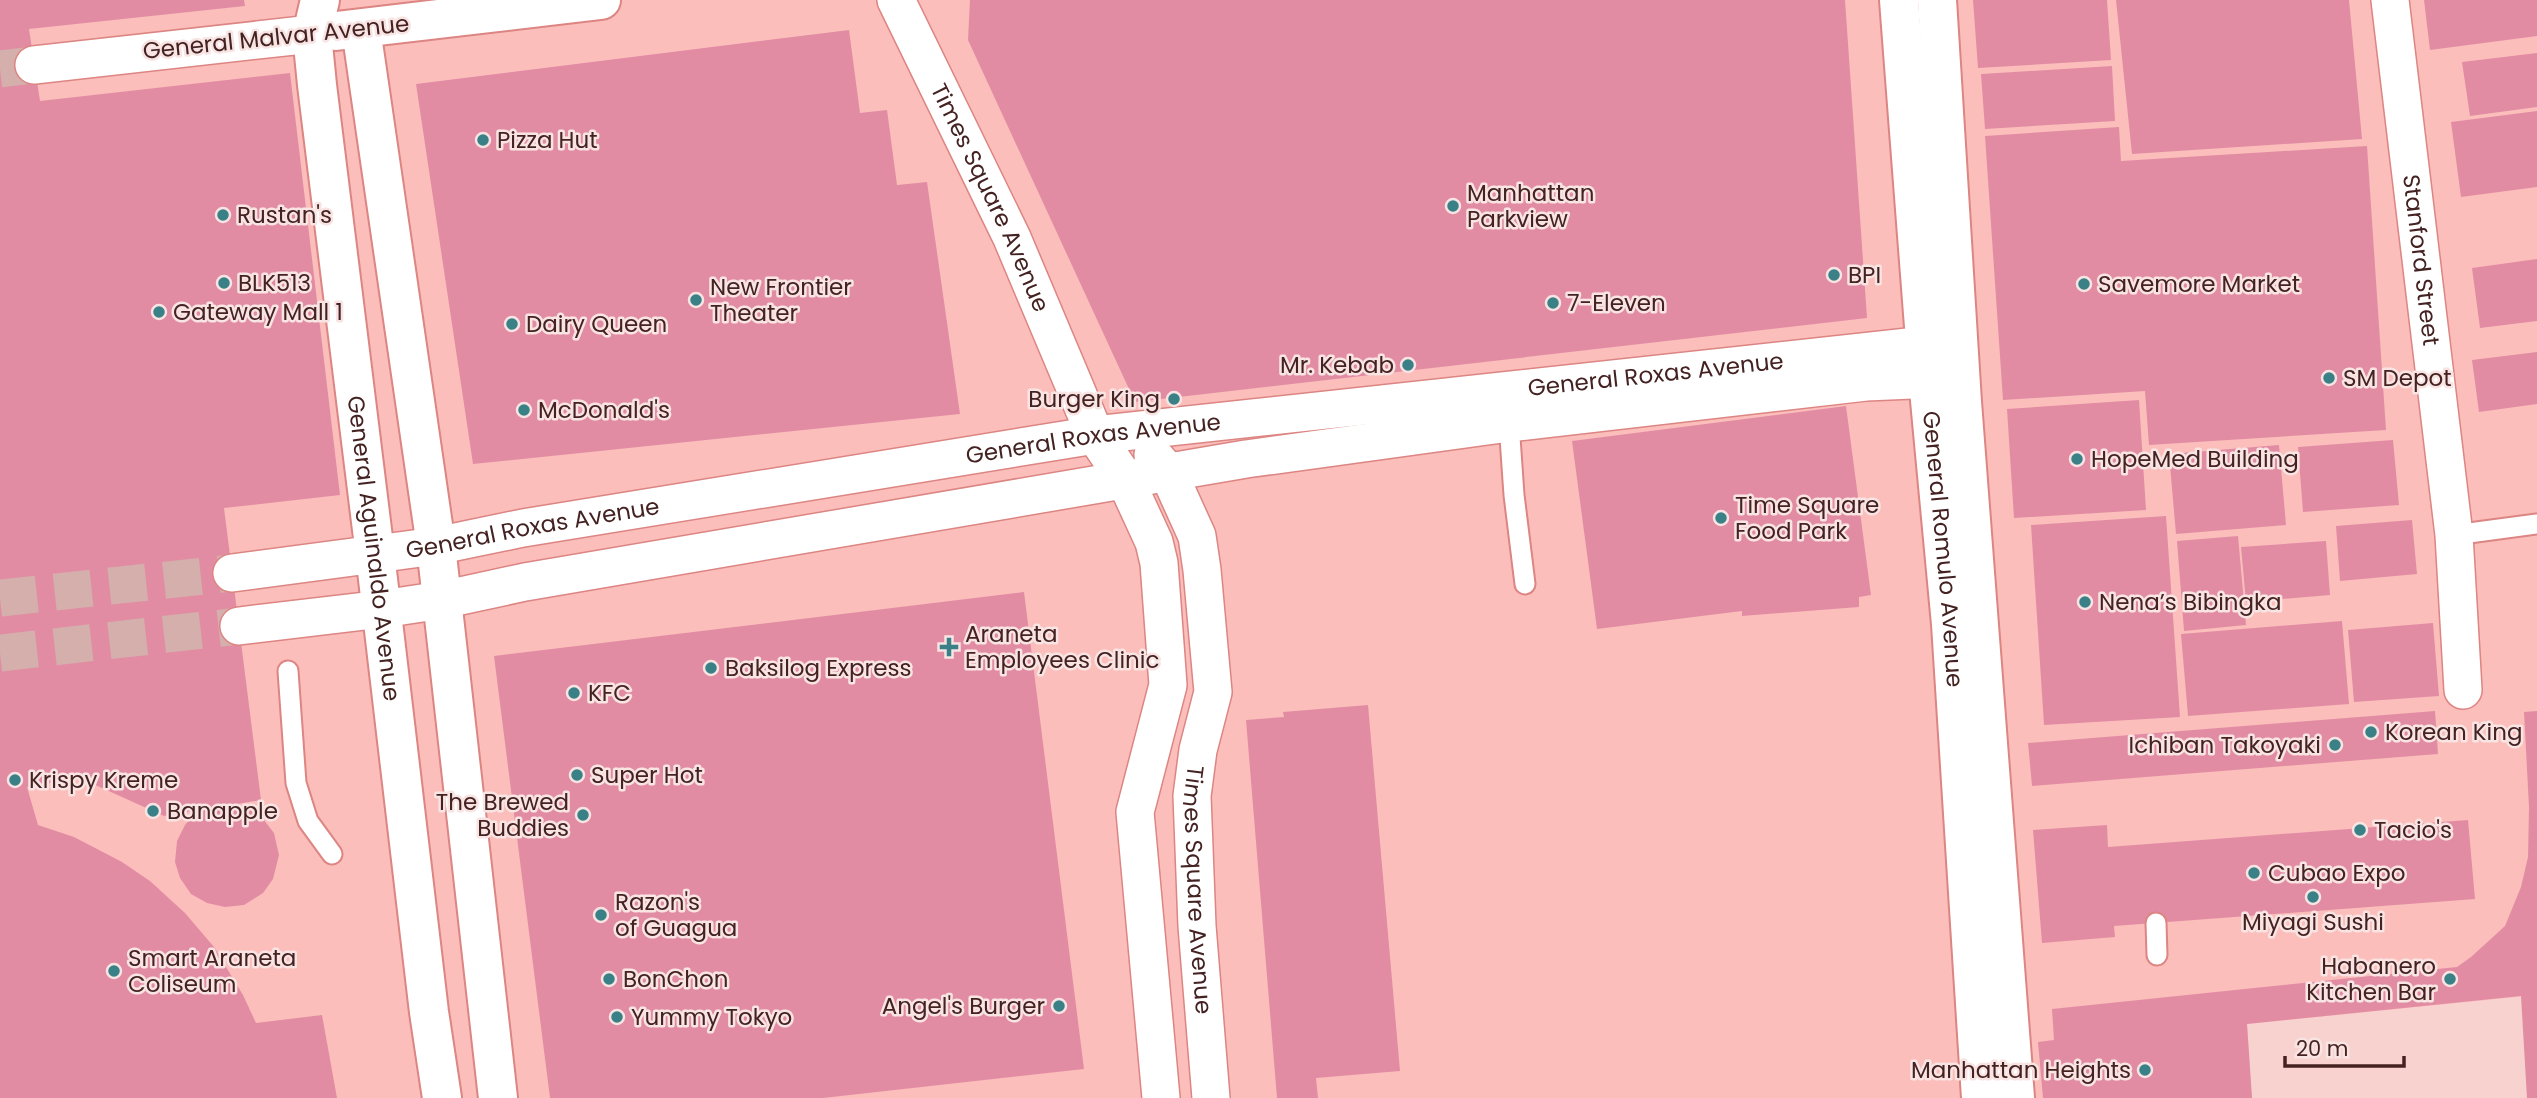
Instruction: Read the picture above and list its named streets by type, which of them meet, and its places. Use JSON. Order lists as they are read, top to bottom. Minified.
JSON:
{"streets":{"street":["General Malvar Avenue","Times Square Avenue","Stanford Street","General Roxas Avenue","General Aguinaldo Avenue","General Romulo Avenue"]},"crossings":[["General Malvar Avenue","General Aguinaldo Avenue"],["Times Square Avenue","General Roxas Avenue"],["General Roxas Avenue","General Aguinaldo Avenue"],["General Roxas Avenue","General Romulo Avenue"]],"places":{"other":["Pizza Hut","Manhattan Parkview","Rustan's","BPI","BLK513","Savemore Market","New Frontier Theater","7-Eleven","Gateway Mall 1","Dairy Queen","Mr. Kebab","SM Depot","Burger King","McDonald's","HopeMed Building","Time Square Food Park","Nena’s Bibingka","Baksilog Express","KFC","Korean King","Ichiban Takoyaki","Super Hot","Krispy Kreme","Banapple","The Brewed Buddies","Tacio's","Cubao Expo","Miyagi Sushi","Razon's of Guagua","Smart Araneta Coliseum","BonChon","Habanero Kitchen Bar","Angel's Burger","Yummy Tokyo","Manhattan Heights"],"health":["Araneta Employees Clinic"]},"scale_bar":"20 m"}
